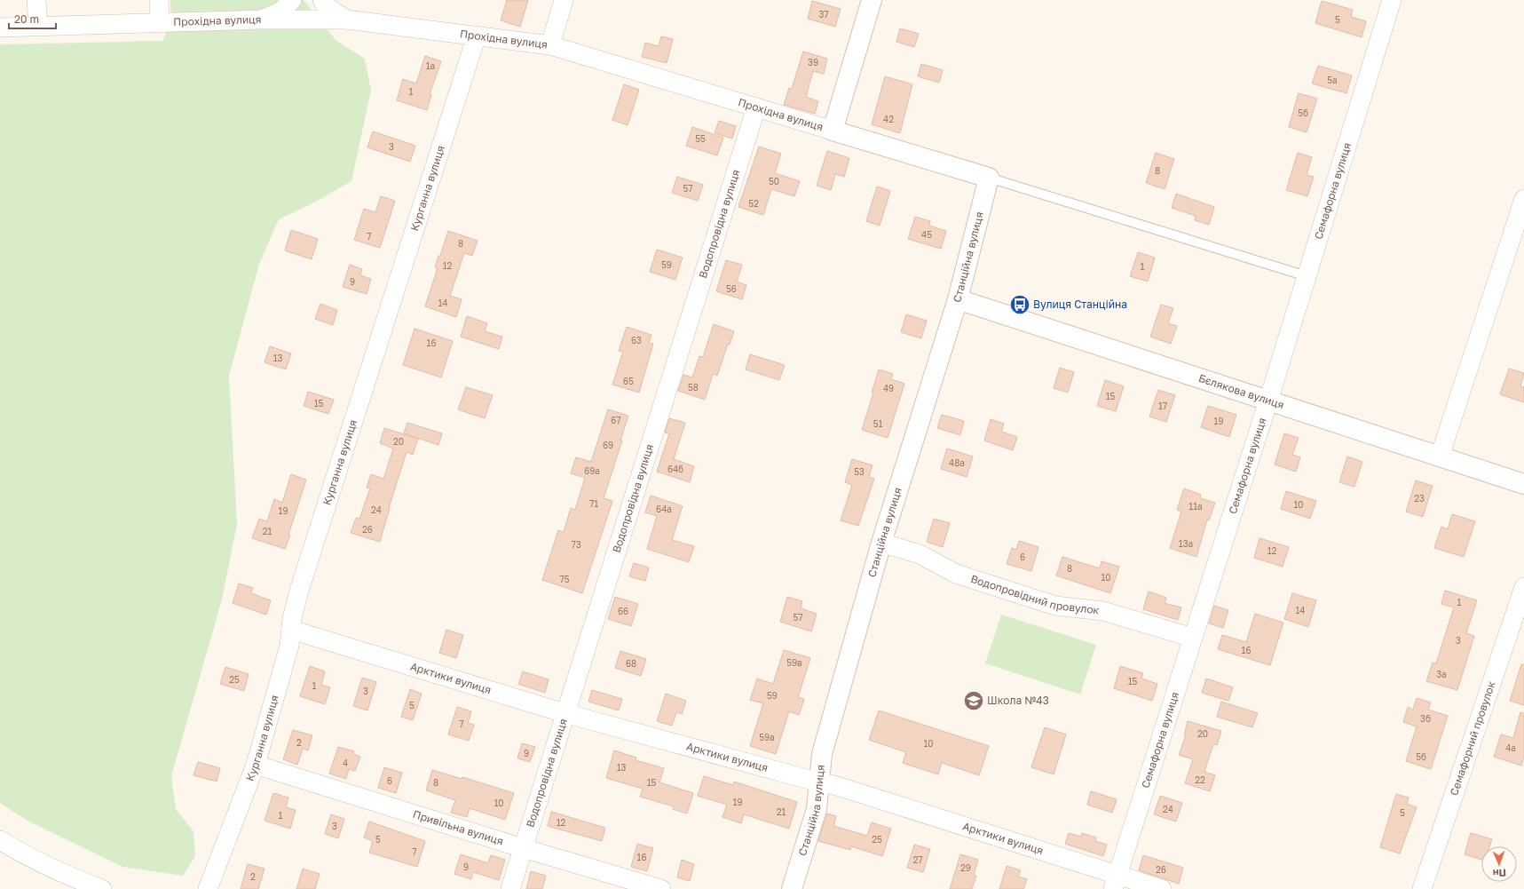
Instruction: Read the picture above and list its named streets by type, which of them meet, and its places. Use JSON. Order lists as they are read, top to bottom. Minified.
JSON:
{"streets":{"street":["Прохідна вулиця","Курганна вулиця","Семафорна вулиця","Водопровідна вулиця","Станційна вулиця","Бєлякова вулиця","Водопровідний провулок","Арктики вулиця","Семафорний провулок","Привільна вулиця"]},"crossings":[["Прохідна вулиця","Курганна вулиця"],["Прохідна вулиця","Водопровідна вулиця"],["Прохідна вулиця","Станційна вулиця"],["Курганна вулиця","Арктики вулиця"],["Курганна вулиця","Привільна вулиця"],["Семафорна вулиця","Бєлякова вулиця"],["Семафорна вулиця","Водопровідний провулок"],["Семафорна вулиця","Арктики вулиця"],["Водопровідна вулиця","Арктики вулиця"],["Водопровідна вулиця","Привільна вулиця"],["Станційна вулиця","Бєлякова вулиця"],["Станційна вулиця","Водопровідний провулок"],["Станційна вулиця","Арктики вулиця"]],"places":{"bus stop":["Вулиця Станційна"],"school or university":["Школа №43"]},"house_numbers":["37","5","39","1а","5а","1","5б","42","55","3","8","50","57","52","45","7","8","59","12","1","9","56","14","63","16","13","65","58","49","15","15","17","67","19","51","20","69","48а","64б","69а","53","23","71","10","11а","64а","24","19","26","21","13а","73","12","6","8","10","75","1","14","66","57","3","16","59в","68","3а","25","15","1","3","59","5","3б","7","20","59а","2","10","4а","9","5б","4","13","22","6","8","15","19","10","24","21","5","1","12","3","5","25","7","16","27","9","29","26","2"],"scale_bar":"20 m","north":"bottom"}
